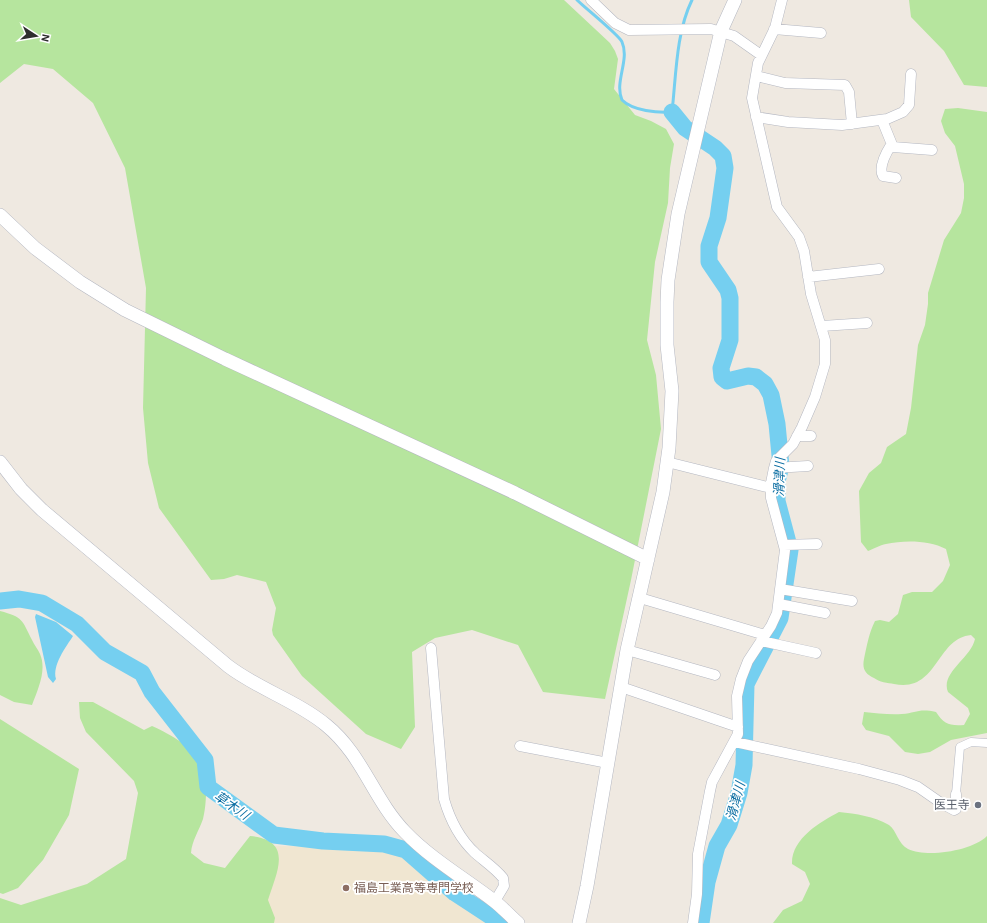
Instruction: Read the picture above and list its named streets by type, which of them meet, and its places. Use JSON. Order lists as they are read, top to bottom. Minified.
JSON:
{"water":["滑津川","草木川"],"places":["医王寺","福島工業高等専門学校"],"north":"right"}
